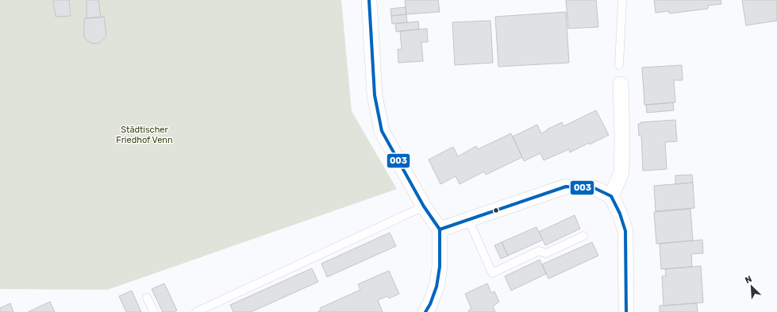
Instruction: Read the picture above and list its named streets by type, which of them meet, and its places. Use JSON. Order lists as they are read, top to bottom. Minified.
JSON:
{"parks":["Städtischer Friedhof Venn"],"lines":["transit line 003"],"north":"top left"}
